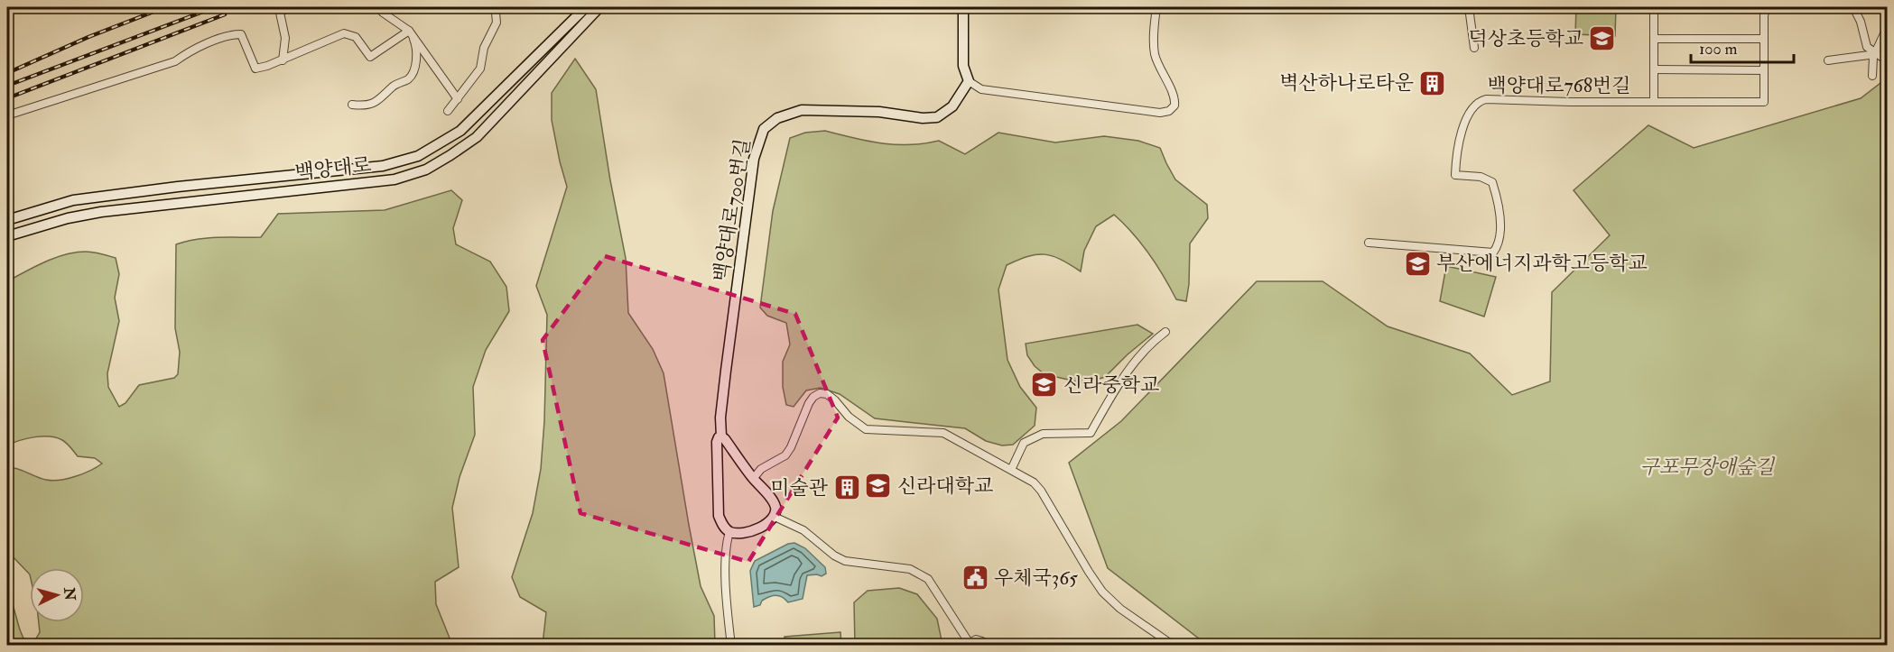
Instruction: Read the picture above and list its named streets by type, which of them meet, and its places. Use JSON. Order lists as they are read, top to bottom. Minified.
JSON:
{"streets":{"main road":["백양대로","백양대로700번길"],"street":["백양대로768번길"]},"parks":["구포무장애숲길"],"places":{"school or university":["덕상초등학교","부산에너지과학고등학교","신라중학교","신라대학교"],"building":["벽산하나로타운","미술관"],"public building":["우체국365"]},"scale_bar":"100 m","north":"right"}
